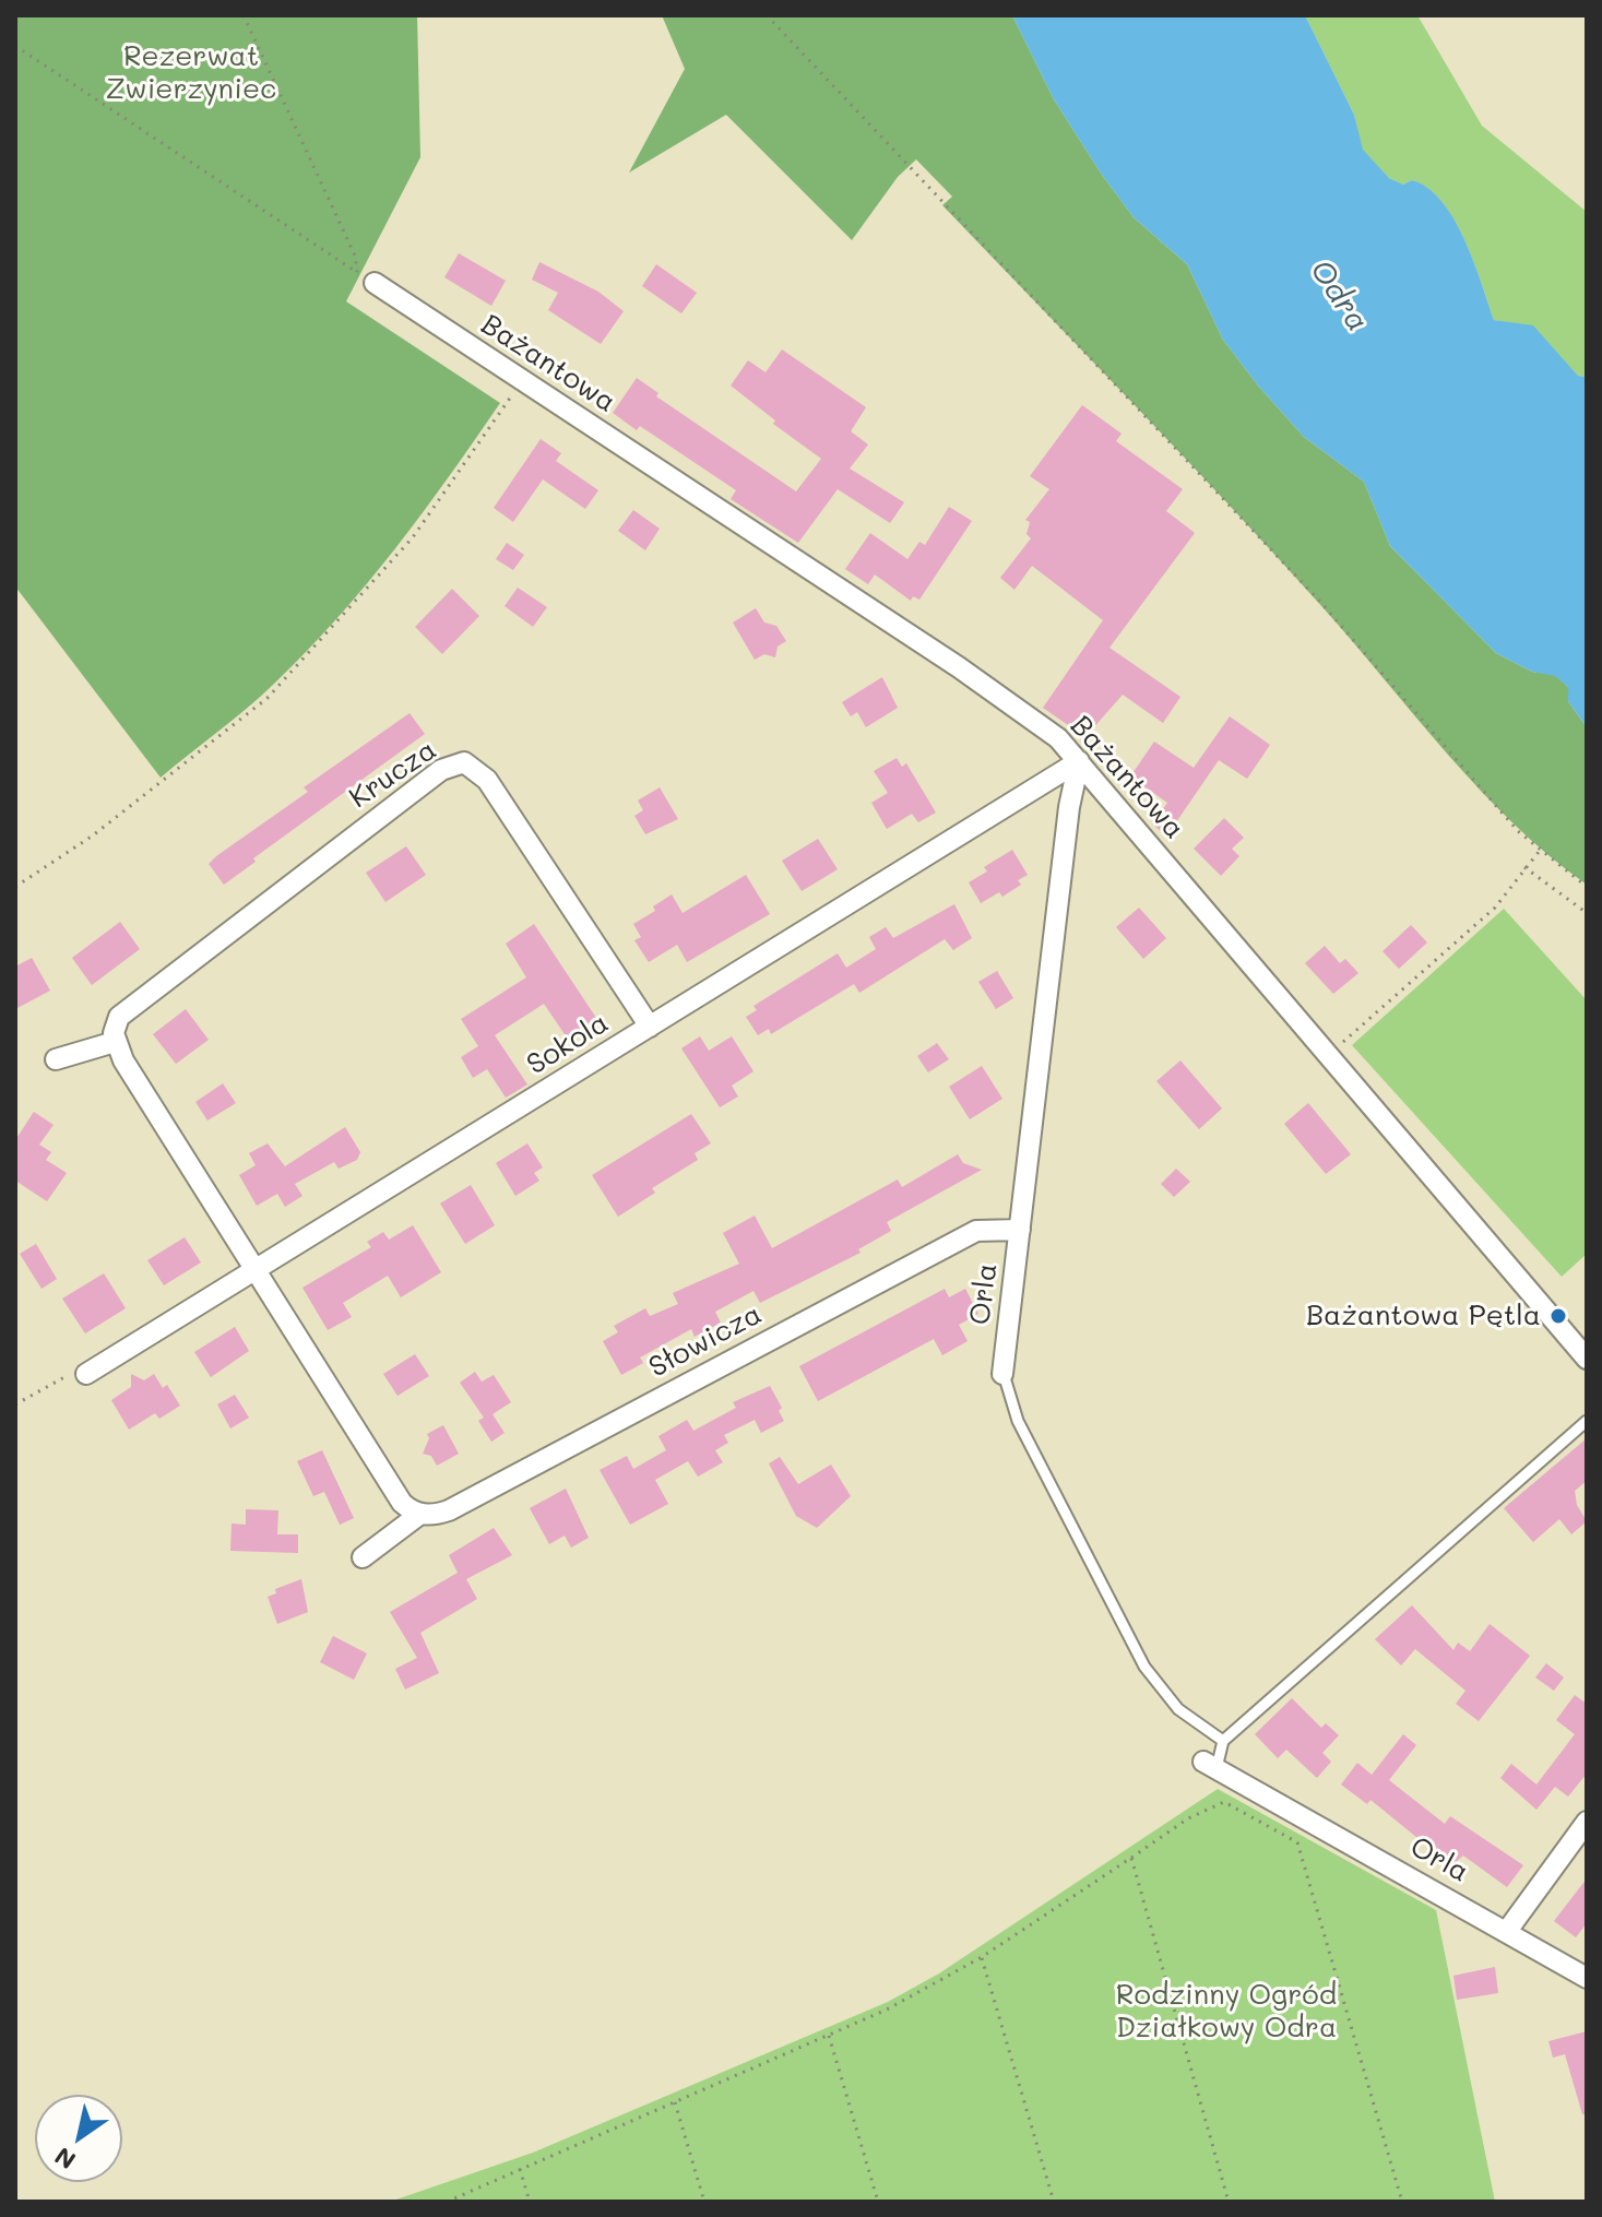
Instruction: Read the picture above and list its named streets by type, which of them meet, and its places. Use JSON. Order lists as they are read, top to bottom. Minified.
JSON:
{"streets":{"street":["Bażantowa","Krucza","Sokola","Orla","Słowicza"]},"crossings":[["Bażantowa","Sokola"],["Bażantowa","Orla"],["Krucza","Sokola"],["Sokola","Orla"],["Orla","Słowicza"]],"water":["Odra"],"parks":["Rezerwat Zwierzyniec","Rodzinny Ogród Działkowy Odra"],"places":["Bażantowa Pętla"],"north":"bottom left"}
